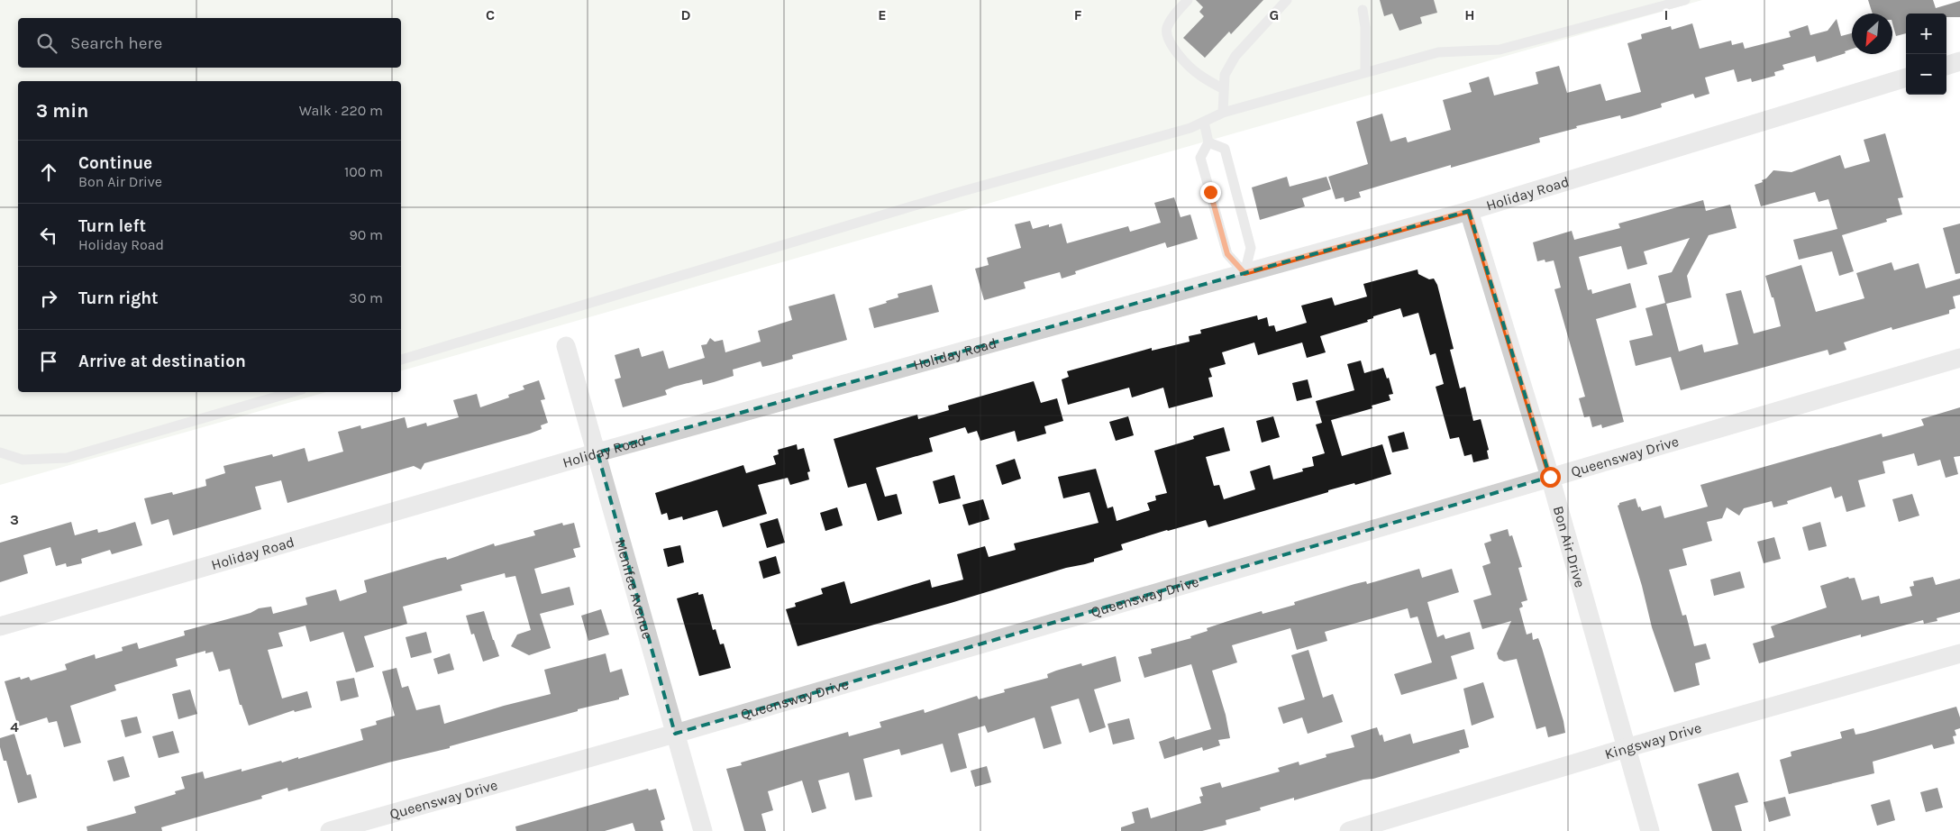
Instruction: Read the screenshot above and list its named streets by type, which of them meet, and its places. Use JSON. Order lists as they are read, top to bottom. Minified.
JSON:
{"streets":{"street":["Holiday Road","Queensway Drive","Bon Air Drive","Menifee Avenue","Kingsway Drive"]},"crossings":[["Holiday Road","Bon Air Drive"],["Holiday Road","Menifee Avenue"],["Queensway Drive","Bon Air Drive"],["Queensway Drive","Menifee Avenue"],["Bon Air Drive","Kingsway Drive"]],"north":"bottom left","page":{"map_buttons":["+","−"],"search":"Search here","heading":["3 min","Walk · 220 m"],"list":[["Continue","Bon Air Drive","100 m"],["Turn left","Holiday Road","90 m"],["Turn right","30 m"],"Arrive at destination"]},"grid":{"columns":["C","D","E","F","G","H","I"],"rows":["3","4"]}}
